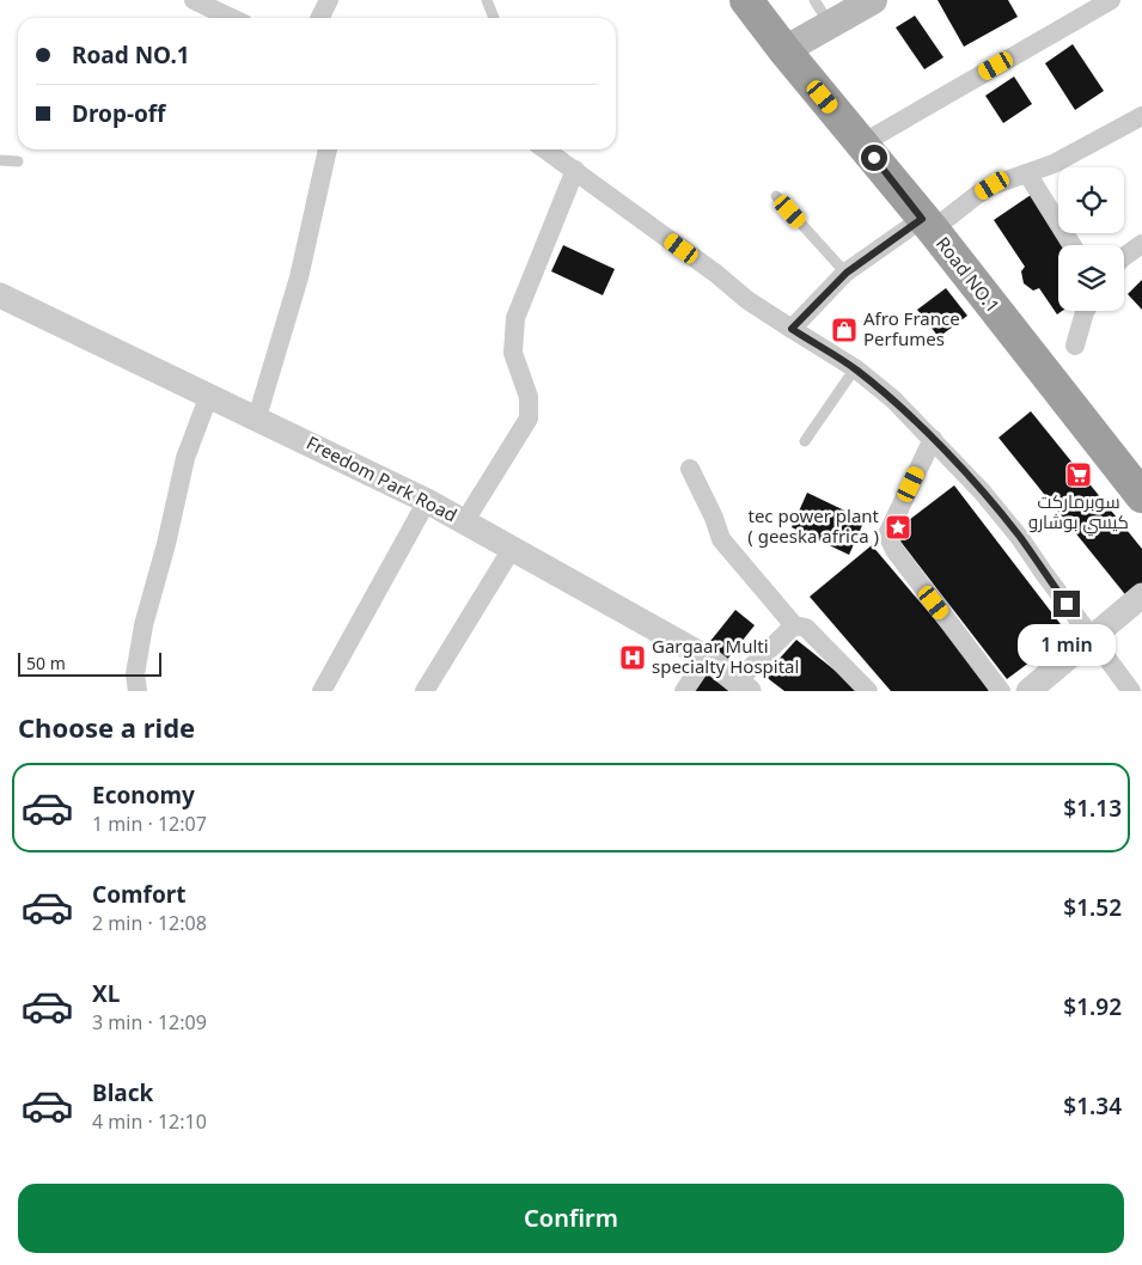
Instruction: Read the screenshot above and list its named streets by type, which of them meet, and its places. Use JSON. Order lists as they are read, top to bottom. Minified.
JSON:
{"streets":{"highway":["Road NO.1"],"street":["Freedom Park Road"]},"places":{"shop":["Afro France Perfumes"],"supermarket":["سوبرماركت كيسي بوشارو"],"place":["tec power plant ( geeska africa )"],"hospital":["Gargaar Multi specialty Hospital"]},"scale_bar":"50 m","page":{"banner":["Road NO.1","Drop-off"],"bubble":"1 min","scale":"50 m","heading":"Choose a ride","list":[{"name":"Economy","note":"1 min · 12:07","value":"$1.13"},{"name":"Comfort","note":"2 min · 12:08","value":"$1.52"},{"name":"XL","note":"3 min · 12:09","value":"$1.92"},{"name":"Black","note":"4 min · 12:10","value":"$1.34"}],"buttons":"Confirm"}}
